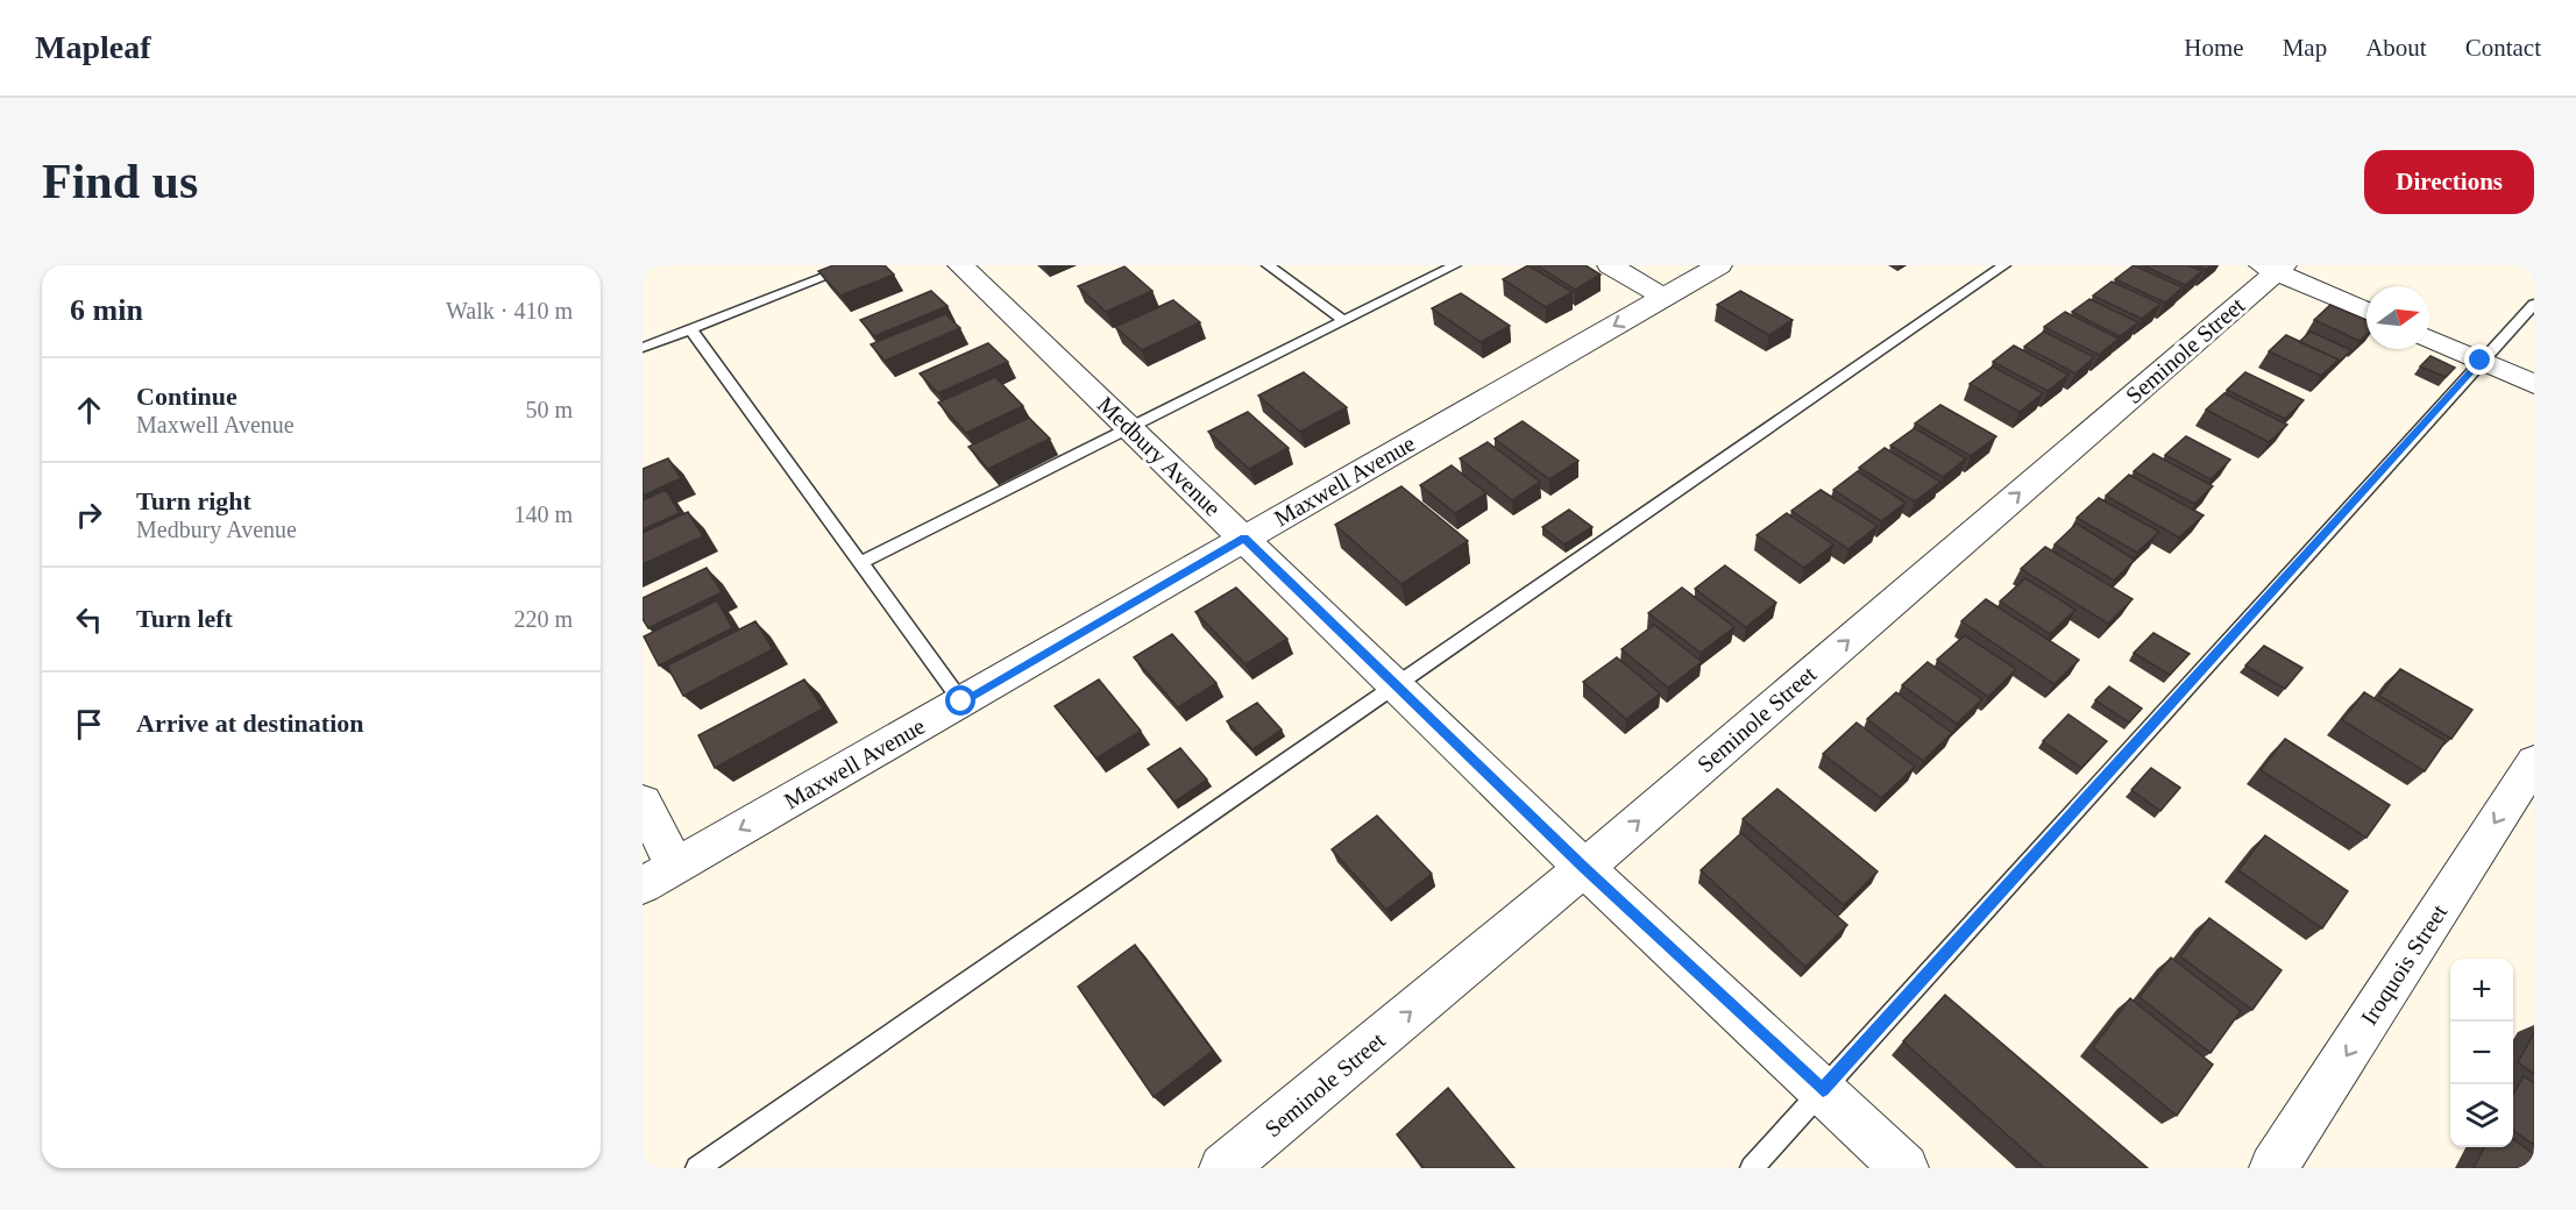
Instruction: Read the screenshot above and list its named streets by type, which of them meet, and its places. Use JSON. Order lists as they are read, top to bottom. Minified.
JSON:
{"streets":{"street":["Seminole Street","Medbury Avenue","Maxwell Avenue","Iroquois Street"]},"crossings":[["Seminole Street","Medbury Avenue"],["Medbury Avenue","Maxwell Avenue"]],"one_way":["Seminole Street","Maxwell Avenue","Iroquois Street"],"north":"right","page":{"header":"Mapleaf","nav":["Home","Map","About","Contact"],"buttons":"Directions","title":"Find us","heading":["6 min","Walk · 410 m"],"list":[["Continue","Maxwell Avenue","50 m"],["Turn right","Medbury Avenue","140 m"],["Turn left","220 m"],"Arrive at destination"],"map_buttons":["+","−"]}}
